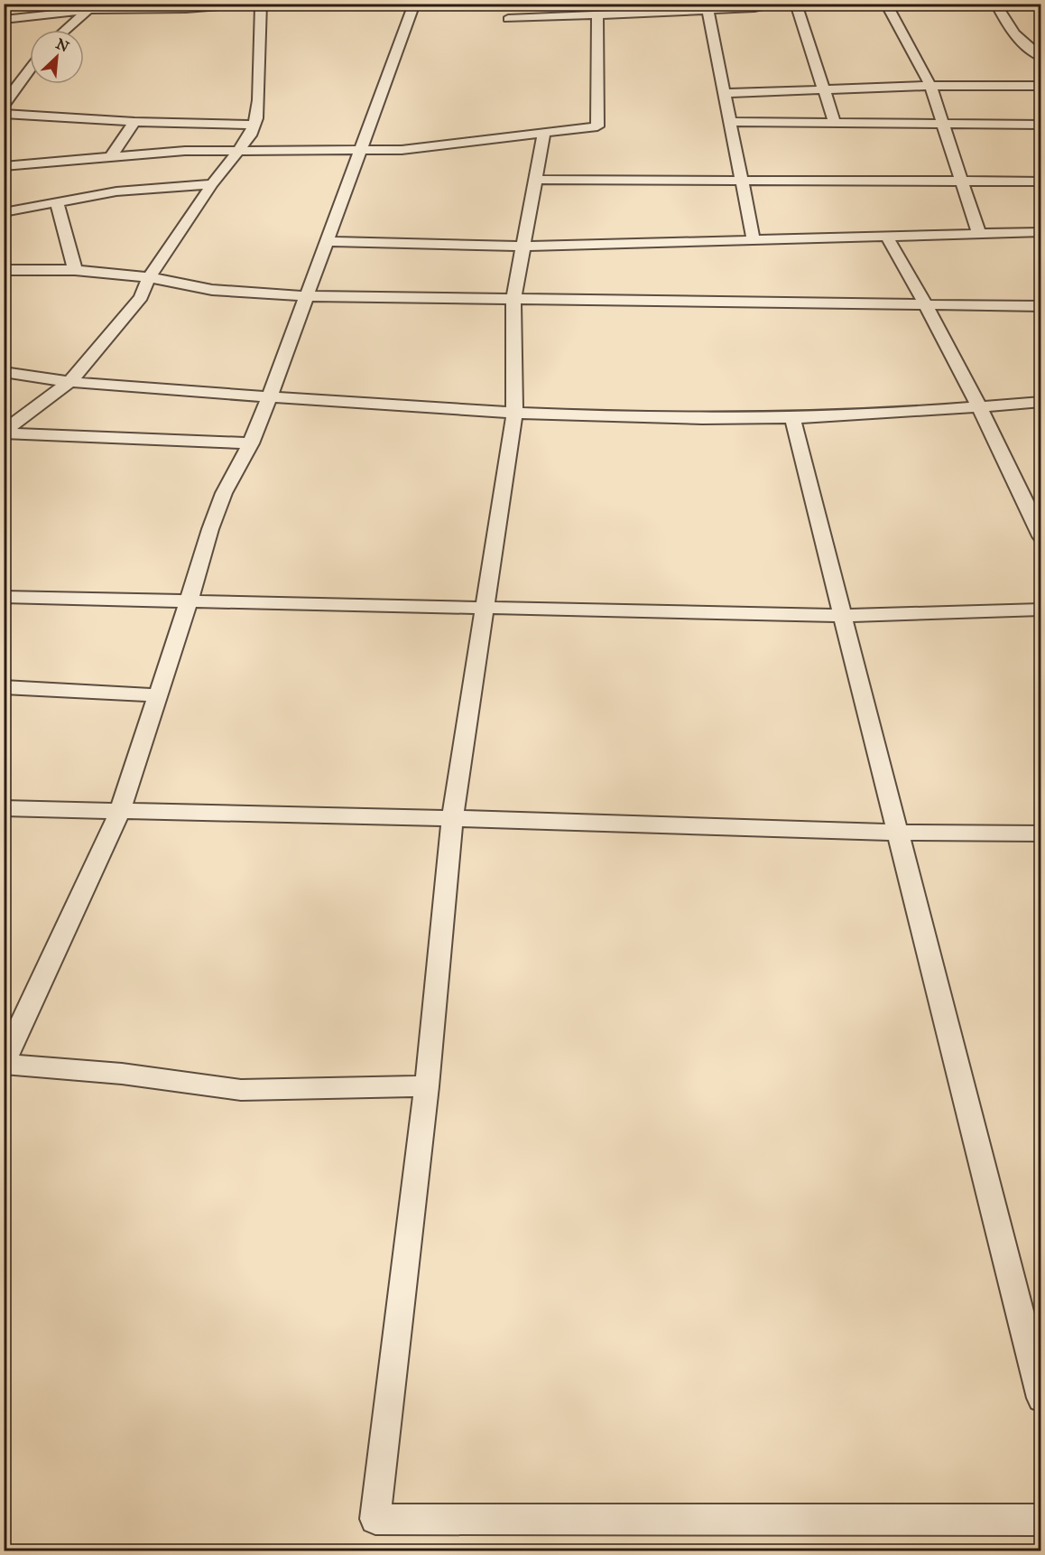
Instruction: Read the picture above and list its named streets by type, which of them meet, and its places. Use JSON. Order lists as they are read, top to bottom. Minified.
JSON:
{"north":"top right"}
